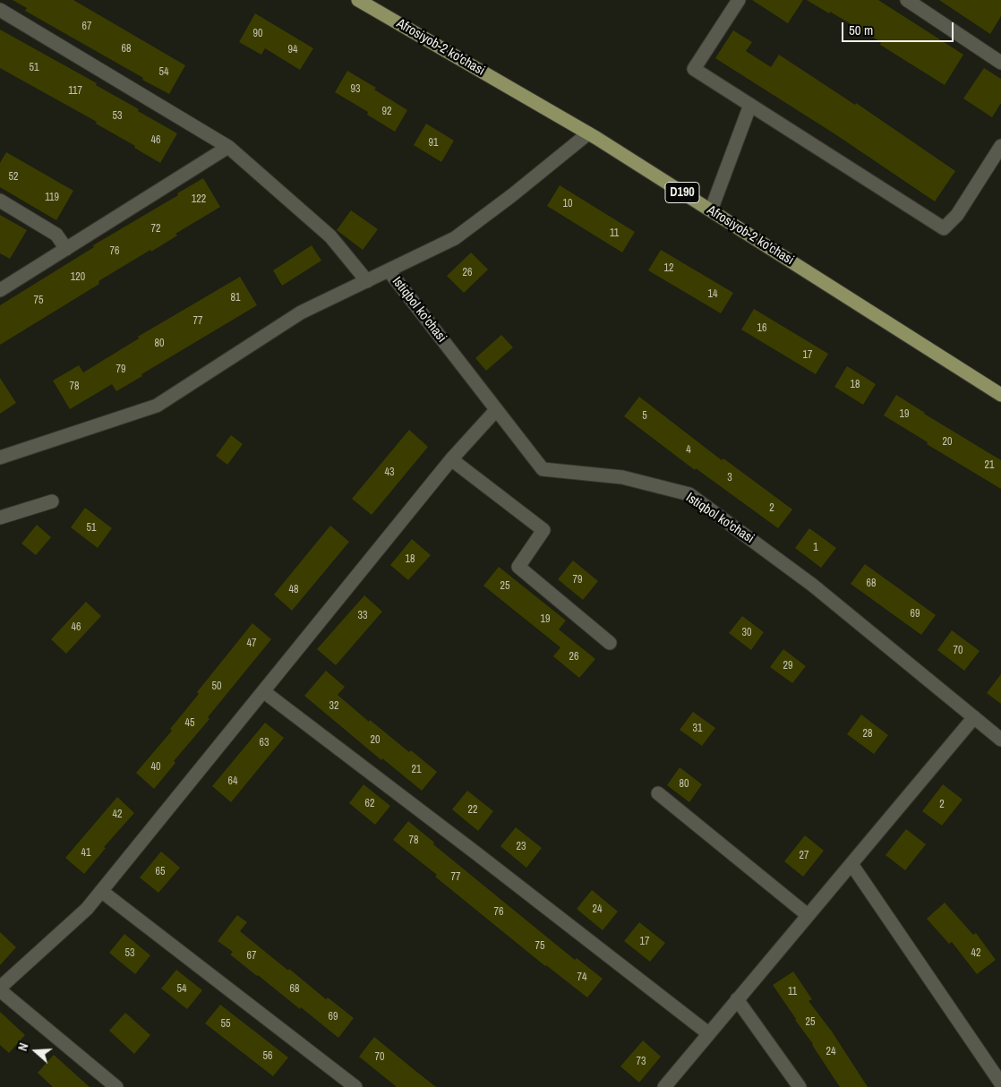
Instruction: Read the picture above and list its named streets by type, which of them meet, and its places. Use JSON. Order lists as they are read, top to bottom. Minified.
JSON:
{"streets":{"main road":["Afrosiyob-2 ko'chasi","D190"],"street":["Istiqbol ko'chasi"]},"house_numbers":["67","90","68","94","51","54","93","117","92","53","46","91","52","119","122","10","72","11","76","12","26","120","14","81","75","77","16","80","17","79","18","78","19","5","20","4","21","43","3","2","51","1","18","79","68","25","48","69","33","19","46","30","47","70","26","29","50","32","45","31","28","20","63","40","21","64","80","62","2","22","42","78","23","41","27","65","77","24","76","17","75","53","42","67","74","54","68","11","69","25","55","24","56","70","73"],"scale_bar":"50 m","north":"left"}
